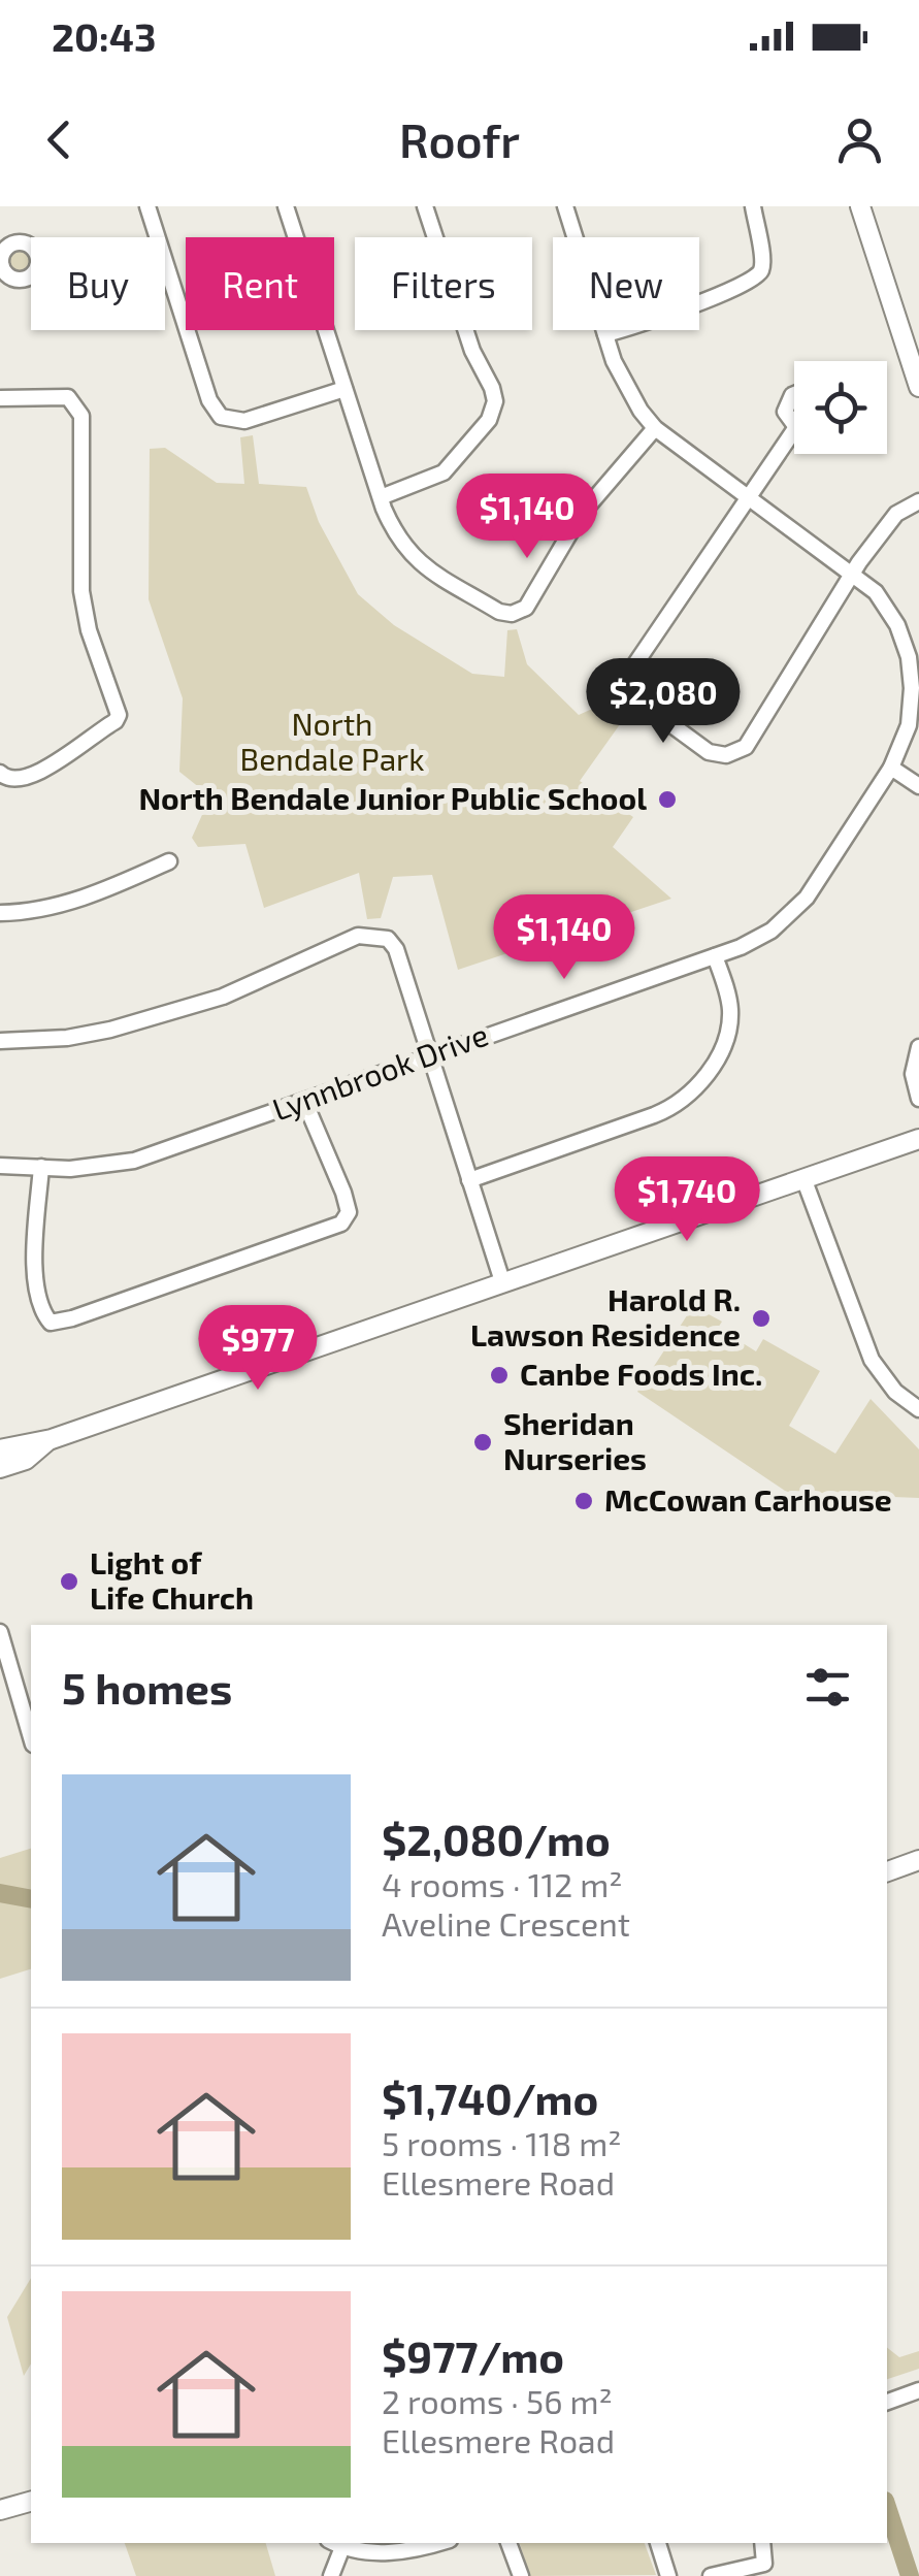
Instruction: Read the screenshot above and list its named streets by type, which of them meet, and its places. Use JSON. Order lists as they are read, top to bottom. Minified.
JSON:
{"streets":{"street":["Lynnbrook Drive"]},"parks":["North Bendale Park"],"places":["North Bendale Junior Public School","Harold R. Lawson Residence","Canbe Foods Inc.","Sheridan Nurseries","McCowan Carhouse","Light of Life Church"],"page":{"status":"20:43","header":"Roofr","chip":["Buy","Rent","Filters","New"],"price":["$1,140","$2,080","$1,140","$1,740","$977"],"heading":"5 homes","list":[{"name":"$2,080/mo","note":"4 rooms · 112 m² · Aveline Crescent"},{"name":"$1,740/mo","note":"5 rooms · 118 m² · Ellesmere Road"},{"name":"$977/mo","note":"2 rooms · 56 m² · Ellesmere Road"}]}}
